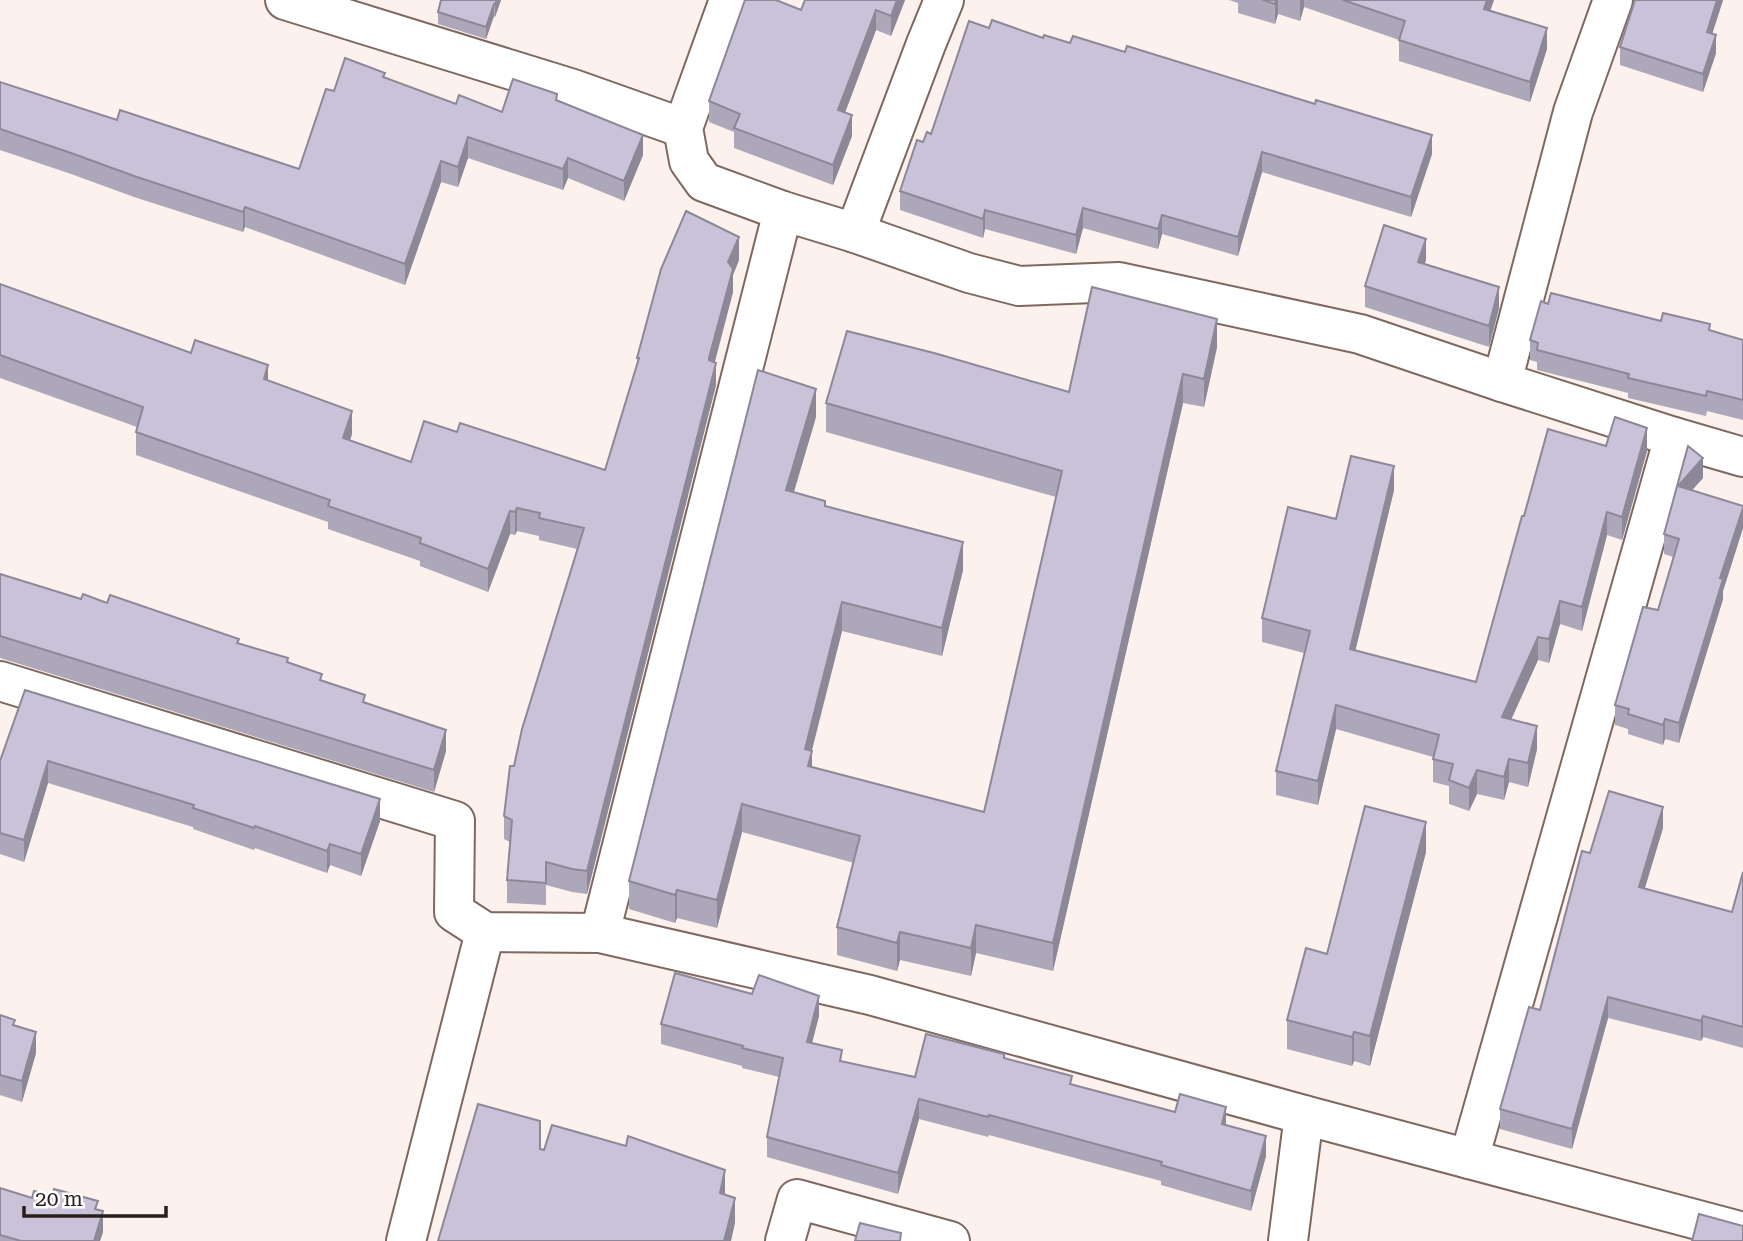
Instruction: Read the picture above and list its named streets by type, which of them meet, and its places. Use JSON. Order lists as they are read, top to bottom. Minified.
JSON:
{"scale_bar":"20 m"}
